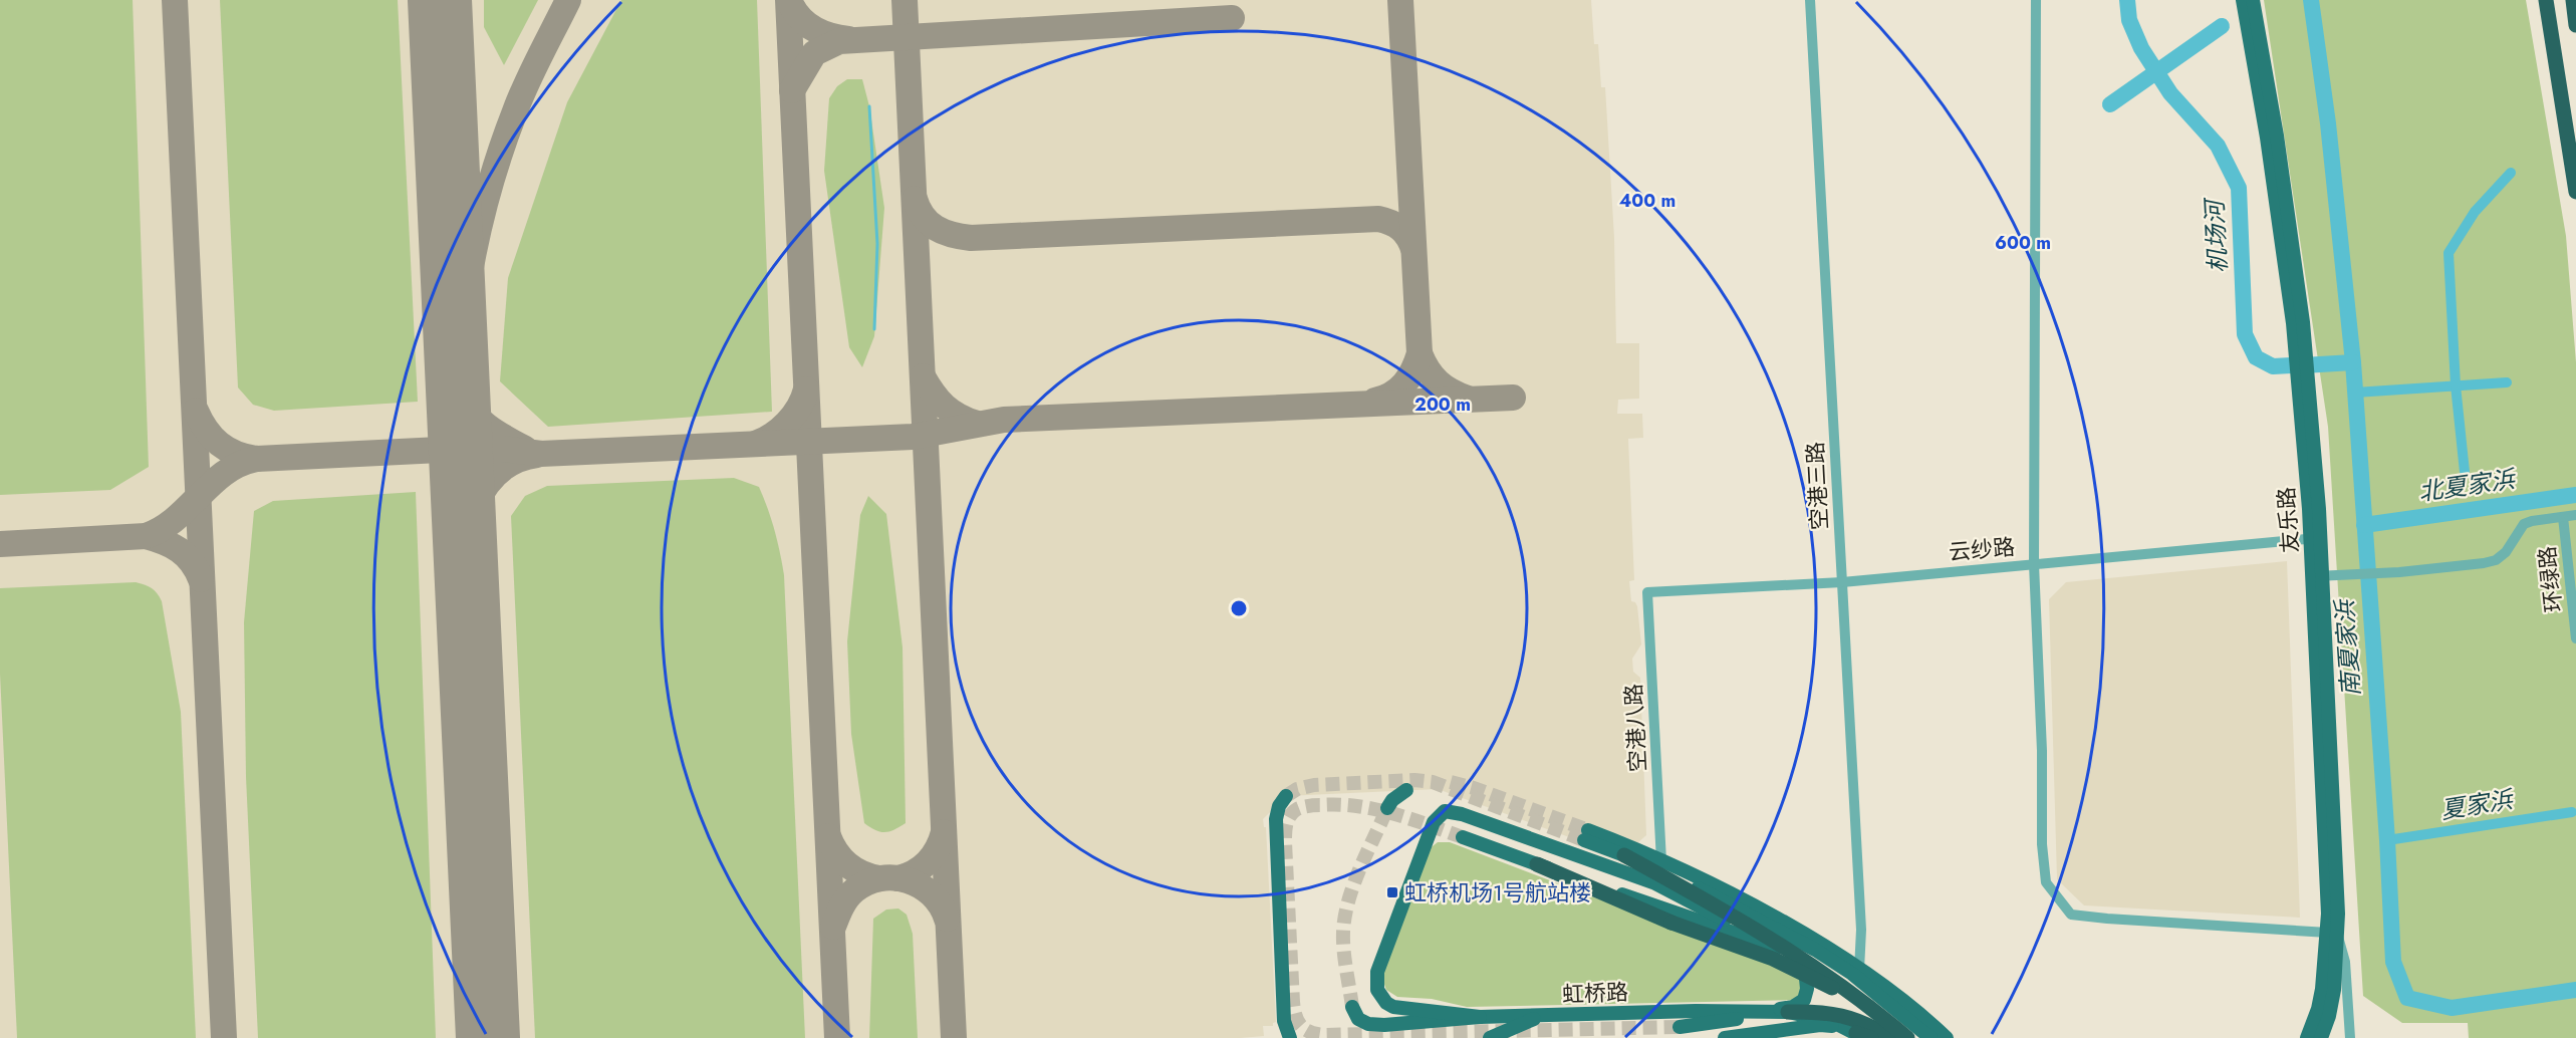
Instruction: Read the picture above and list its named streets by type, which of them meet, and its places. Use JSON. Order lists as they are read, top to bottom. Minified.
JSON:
{"streets":{"main road":["友乐路","虹桥路"],"street":["空港三路","云纱路","环绿路","空港八路"]},"crossings":[["空港三路","云纱路"],["友乐路","云纱路"],["云纱路","空港八路"]],"water":["机场河","北夏家浜","南夏家浜","夏家浜"],"places":{"transit":["虹桥机场1号航站楼"]},"rings":["400 m","600 m","200 m"]}
